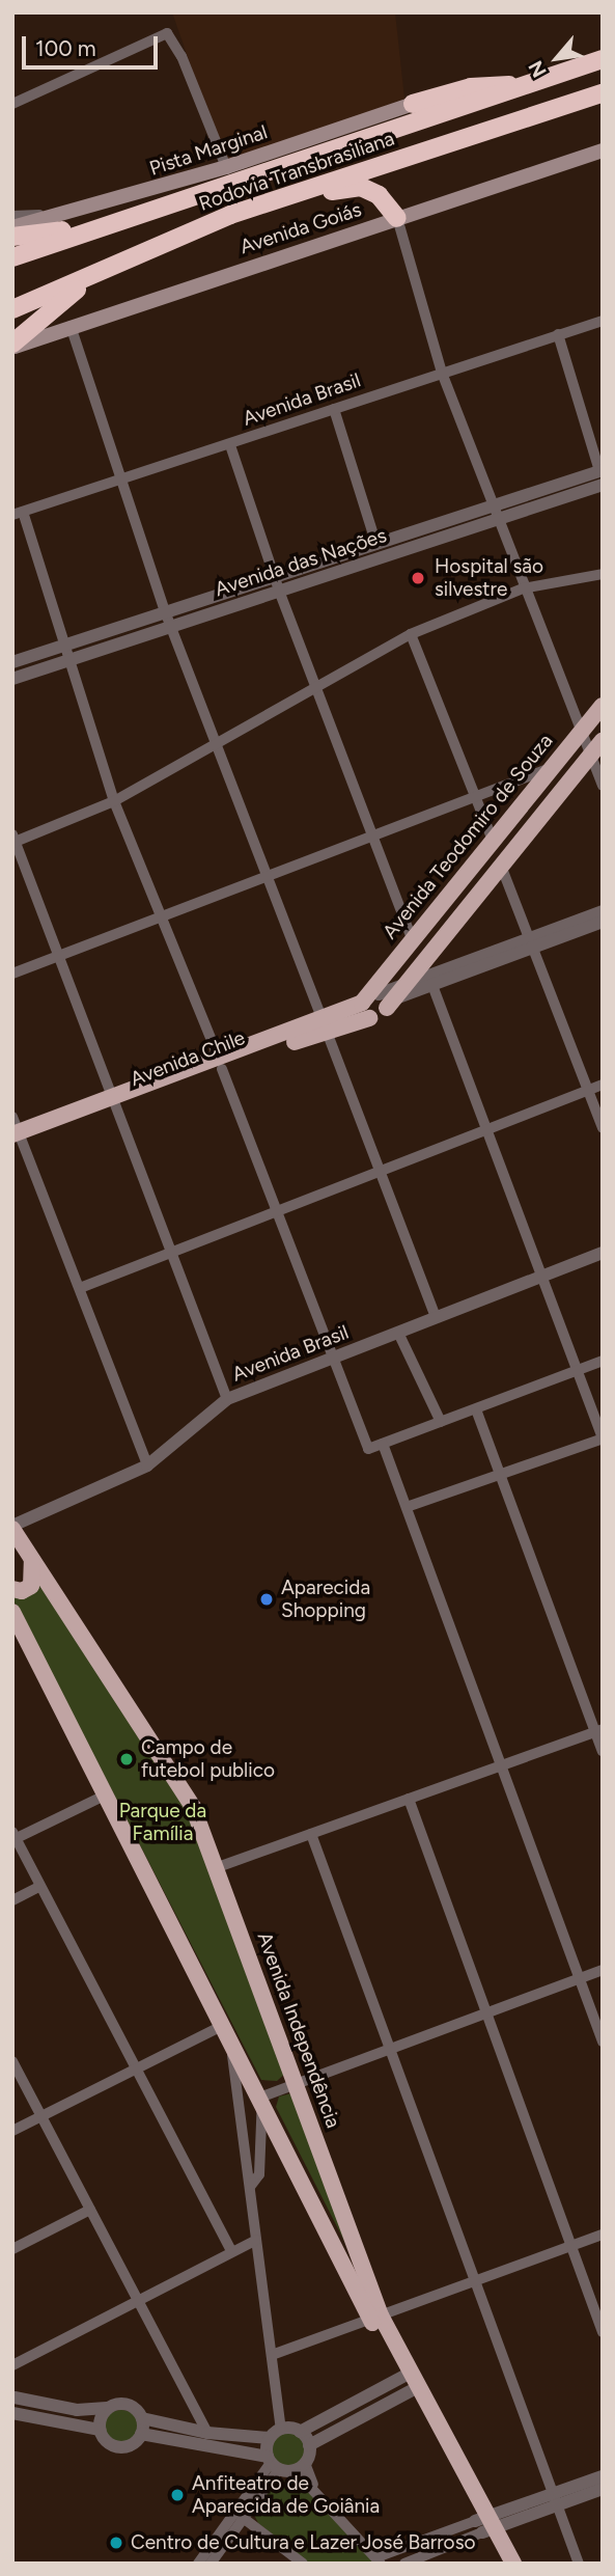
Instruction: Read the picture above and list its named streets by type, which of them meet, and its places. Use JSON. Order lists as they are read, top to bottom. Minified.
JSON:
{"streets":{"highway":["Rodovia Transbrasiliana"],"main road":["Pista Marginal","Avenida Goiás","Avenida Teodomiro de Souza","Avenida Chile","Avenida Independência"],"street":["Avenida Brasil","Avenida das Nações"]},"crossings":[["Avenida Brasil","Avenida Independência"],["Avenida Teodomiro de Souza","Avenida Chile"]],"parks":["Parque da Família"],"places":["Hospital são silvestre","Aparecida Shopping","Campo de futebol publico","Anfiteatro de Aparecida de Goiânia","Centro de Cultura e Lazer José Barroso"],"scale_bar":"100 m","north":"bottom left"}
